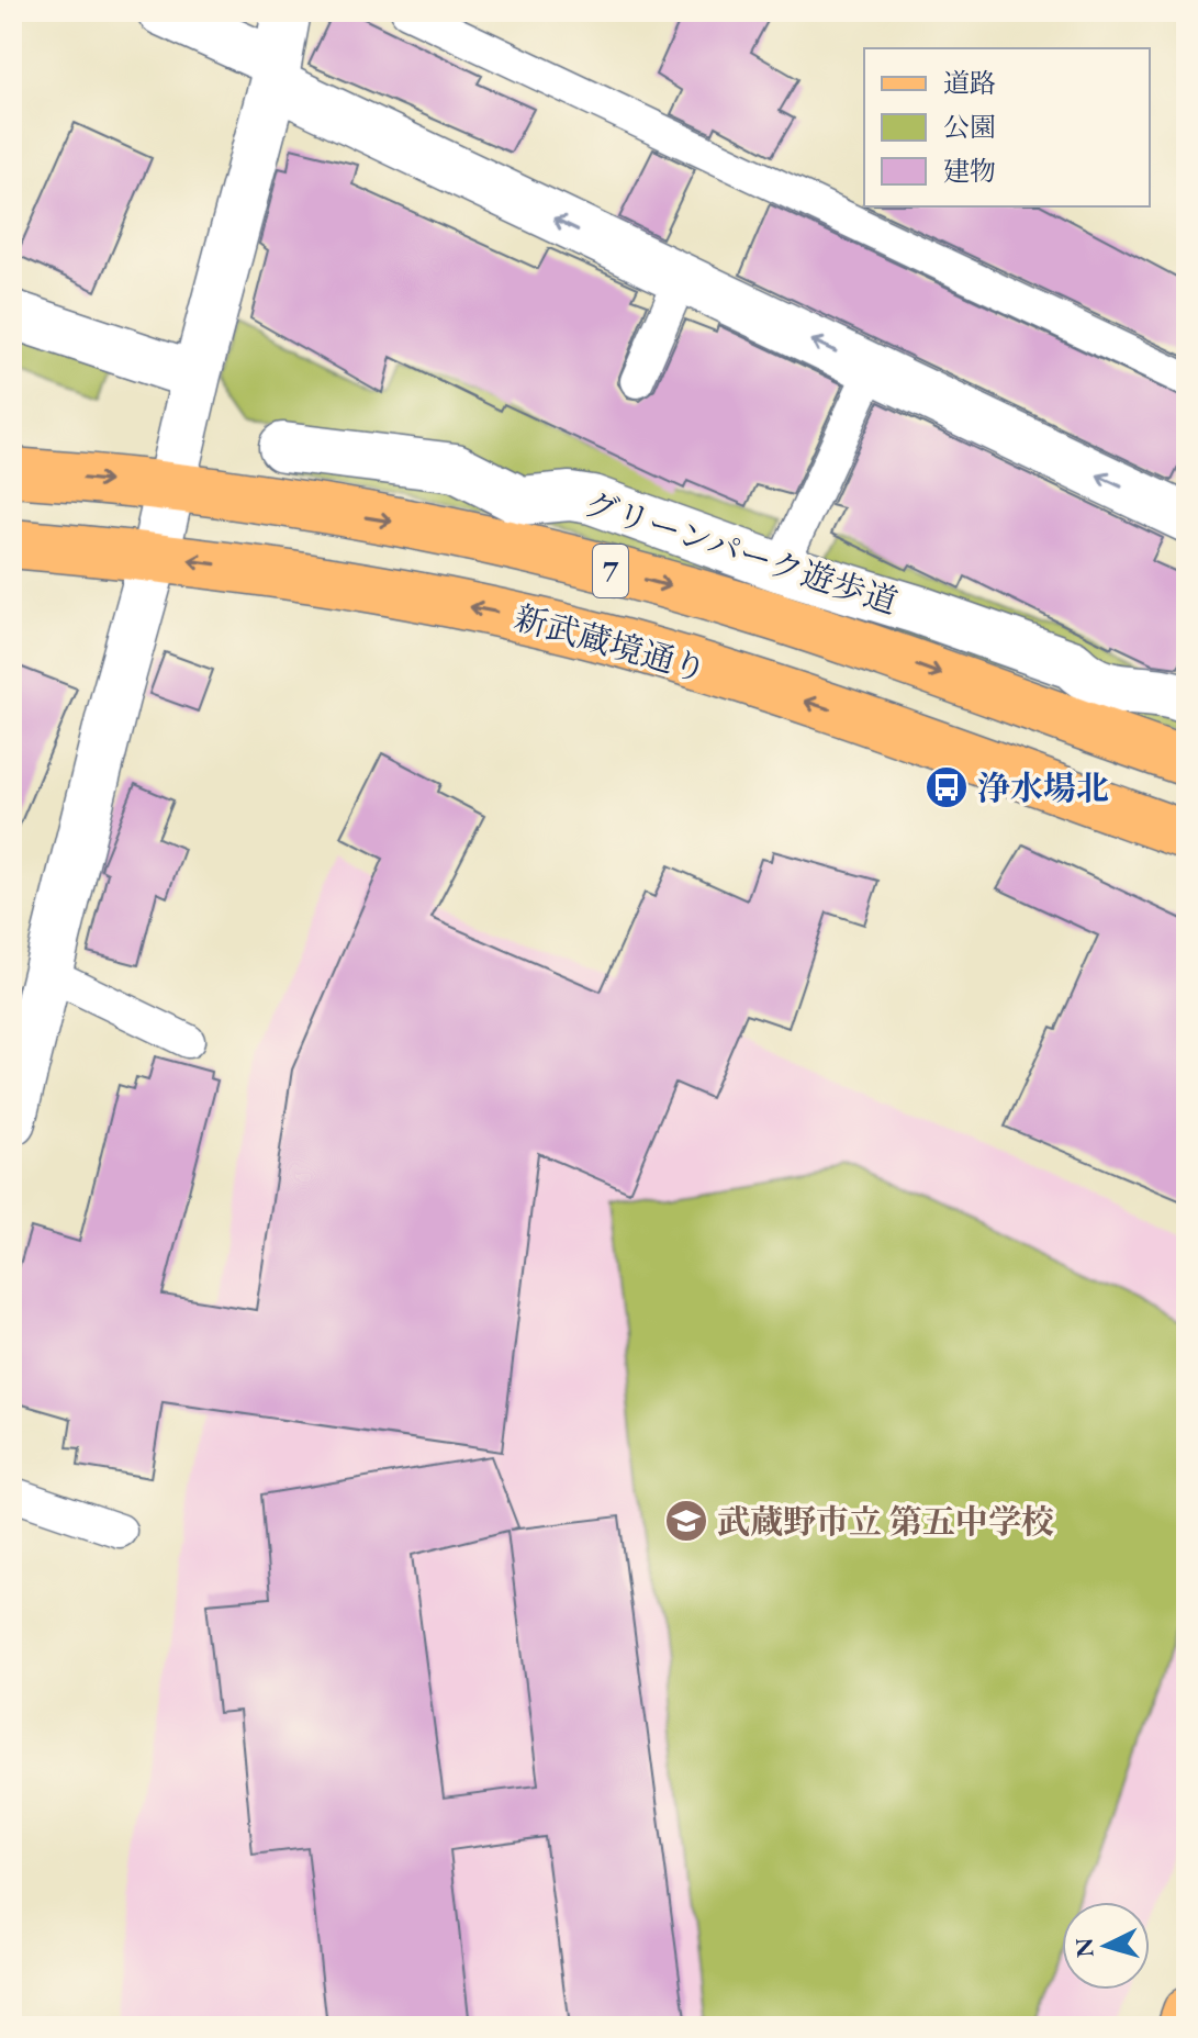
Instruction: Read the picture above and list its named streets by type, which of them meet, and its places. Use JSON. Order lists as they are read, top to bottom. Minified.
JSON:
{"streets":{"main road":["7","新武蔵境通り"],"street":["グリーンパーク遊歩道"]},"places":{"bus stop":["浄水場北"],"school or university":["武蔵野市立 第五中学校"]},"legend":["道路","公園","建物"],"north":"left"}
